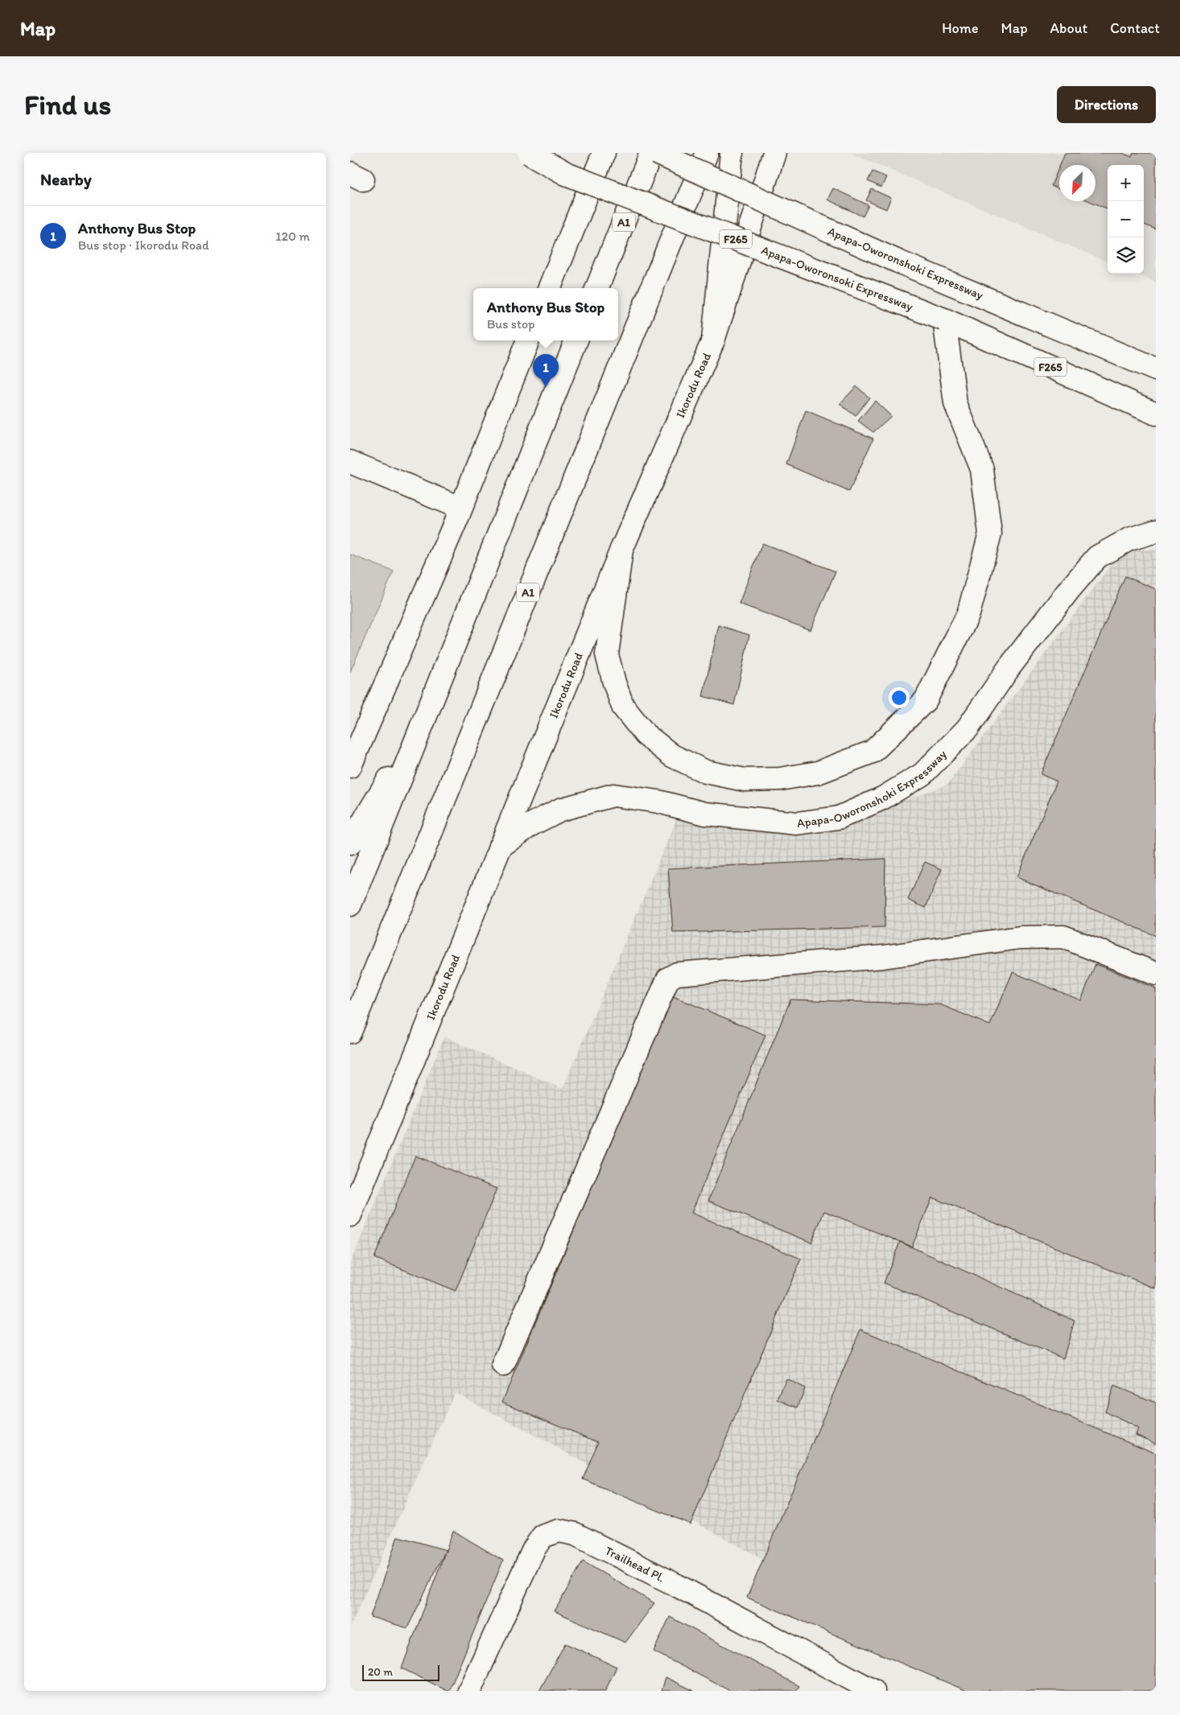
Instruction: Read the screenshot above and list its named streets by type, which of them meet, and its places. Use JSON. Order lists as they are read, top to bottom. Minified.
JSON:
{"streets":{"main road":["A1","F265","Apapa-Oworonshoki Expressway","Apapa-Oworonsoki Expressway","Ikorodu Road","Trailhead Pl."]},"crossings":[["F265","Apapa-Oworonsoki Expressway"],["Apapa-Oworonshoki Expressway","Ikorodu Road"]],"scale_bar":"20 m","north":"bottom left","page":{"header":"Map","nav":["Home","Map","About","Contact"],"buttons":"Directions","title":"Find us","heading":"Nearby","map_buttons":["+","−"],"list":[{"mark":"1","name":"Anthony Bus Stop","note":"Bus stop · Ikorodu Road","value":"120 m"}],"popup":["Anthony Bus Stop","Bus stop"],"pins":"1","scale":"20 m"}}
